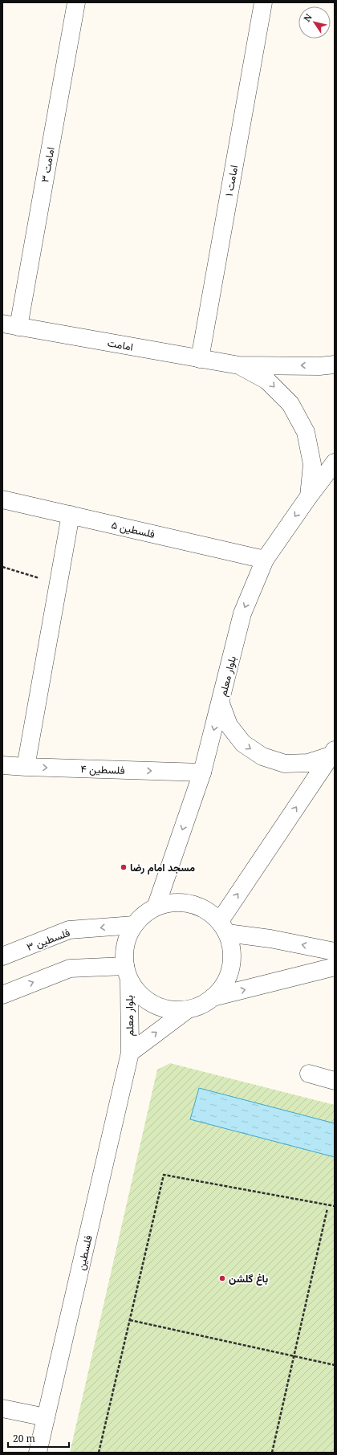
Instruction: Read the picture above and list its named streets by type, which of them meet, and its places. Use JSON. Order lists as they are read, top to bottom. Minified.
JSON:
{"streets":{"street":["امامت ۳","امامت ۱","امامت","فلسطین ۵","بلوار معلم","فلسطین ۴","فلسطین ۳","فلسطین"]},"crossings":[["امامت ۳","امامت"],["امامت ۱","امامت"],["فلسطین ۵","بلوار معلم"],["بلوار معلم","فلسطین ۴"],["بلوار معلم","فلسطین ۳"],["بلوار معلم","فلسطین"]],"one_way":["فلسطین ۴"],"places":["مسجد امام رضا","باغ گلشن"],"scale_bar":"20 m","north":"top left"}
